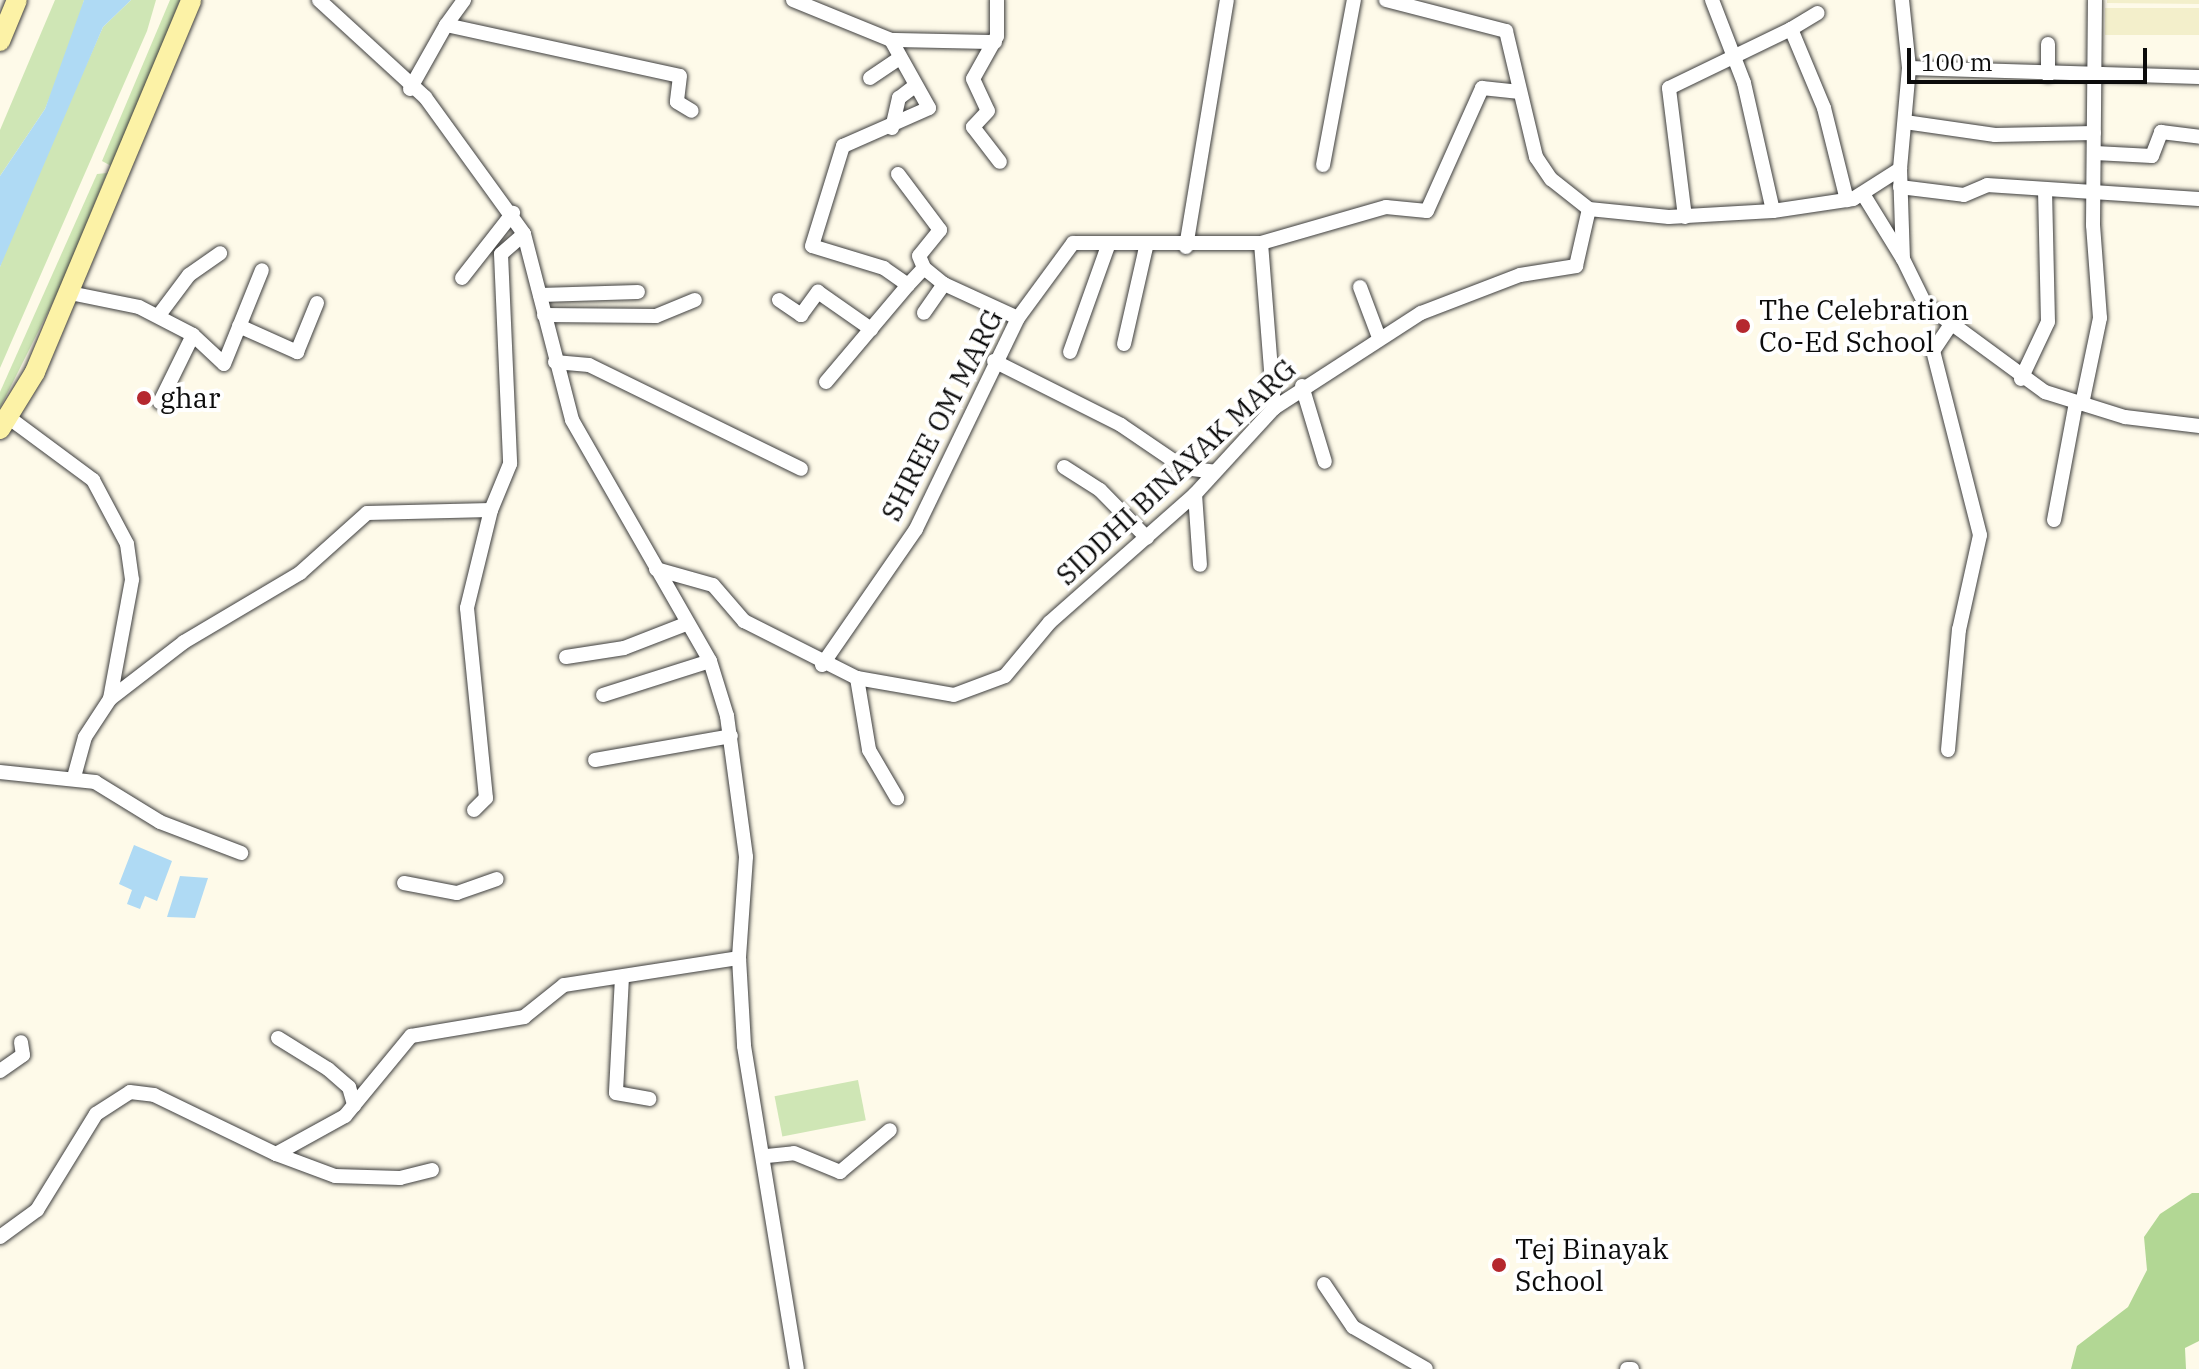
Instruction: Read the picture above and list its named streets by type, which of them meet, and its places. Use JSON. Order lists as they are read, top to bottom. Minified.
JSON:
{"streets":{"street":["SHREE OM MARG","SIDDHI BINAYAK MARG"]},"crossings":[["SHREE OM MARG","SIDDHI BINAYAK MARG"]],"places":["The Celebration Co-Ed School","ghar","Tej Binayak School"],"scale_bar":"100 m"}
